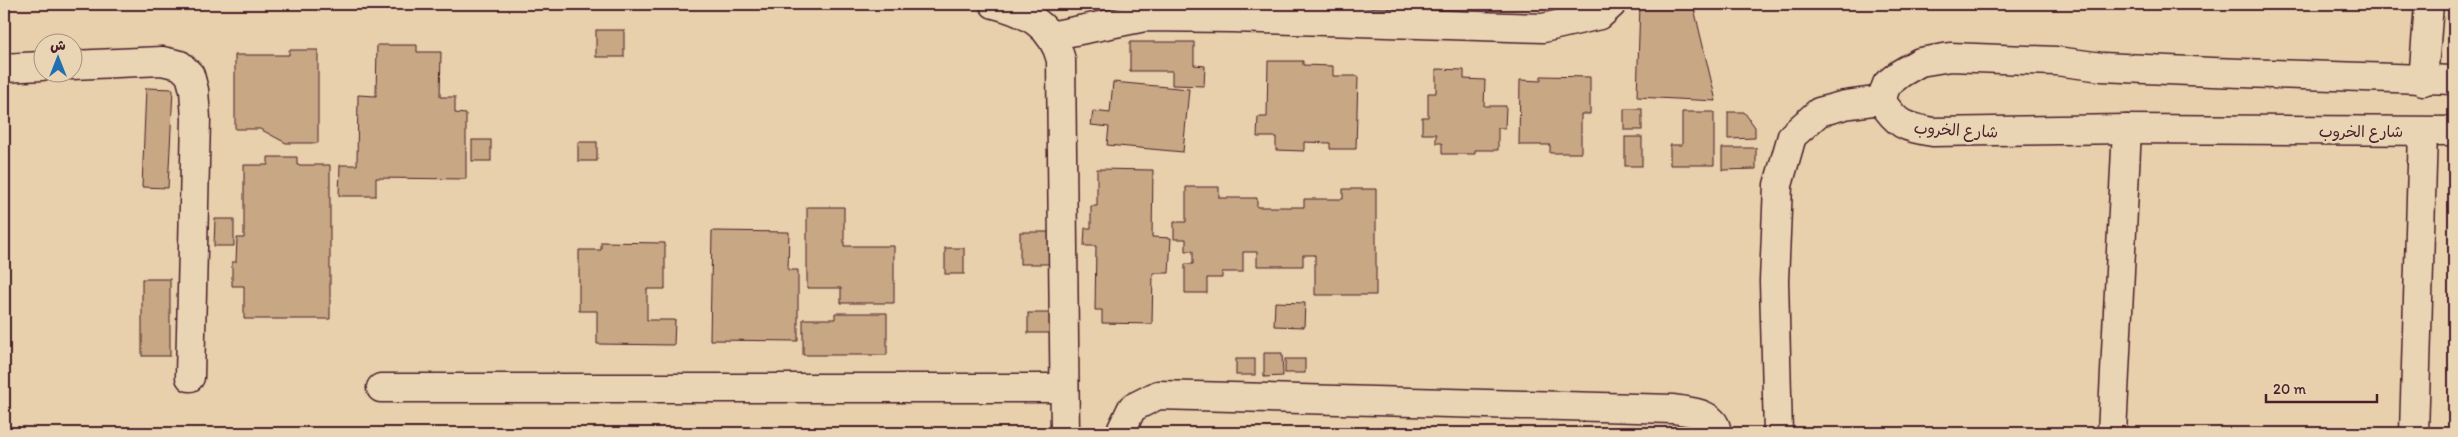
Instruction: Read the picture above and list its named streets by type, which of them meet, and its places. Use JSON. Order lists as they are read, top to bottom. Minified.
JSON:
{"streets":{"street":["شارع الخروب"]},"scale_bar":"20 m","north":"top"}
